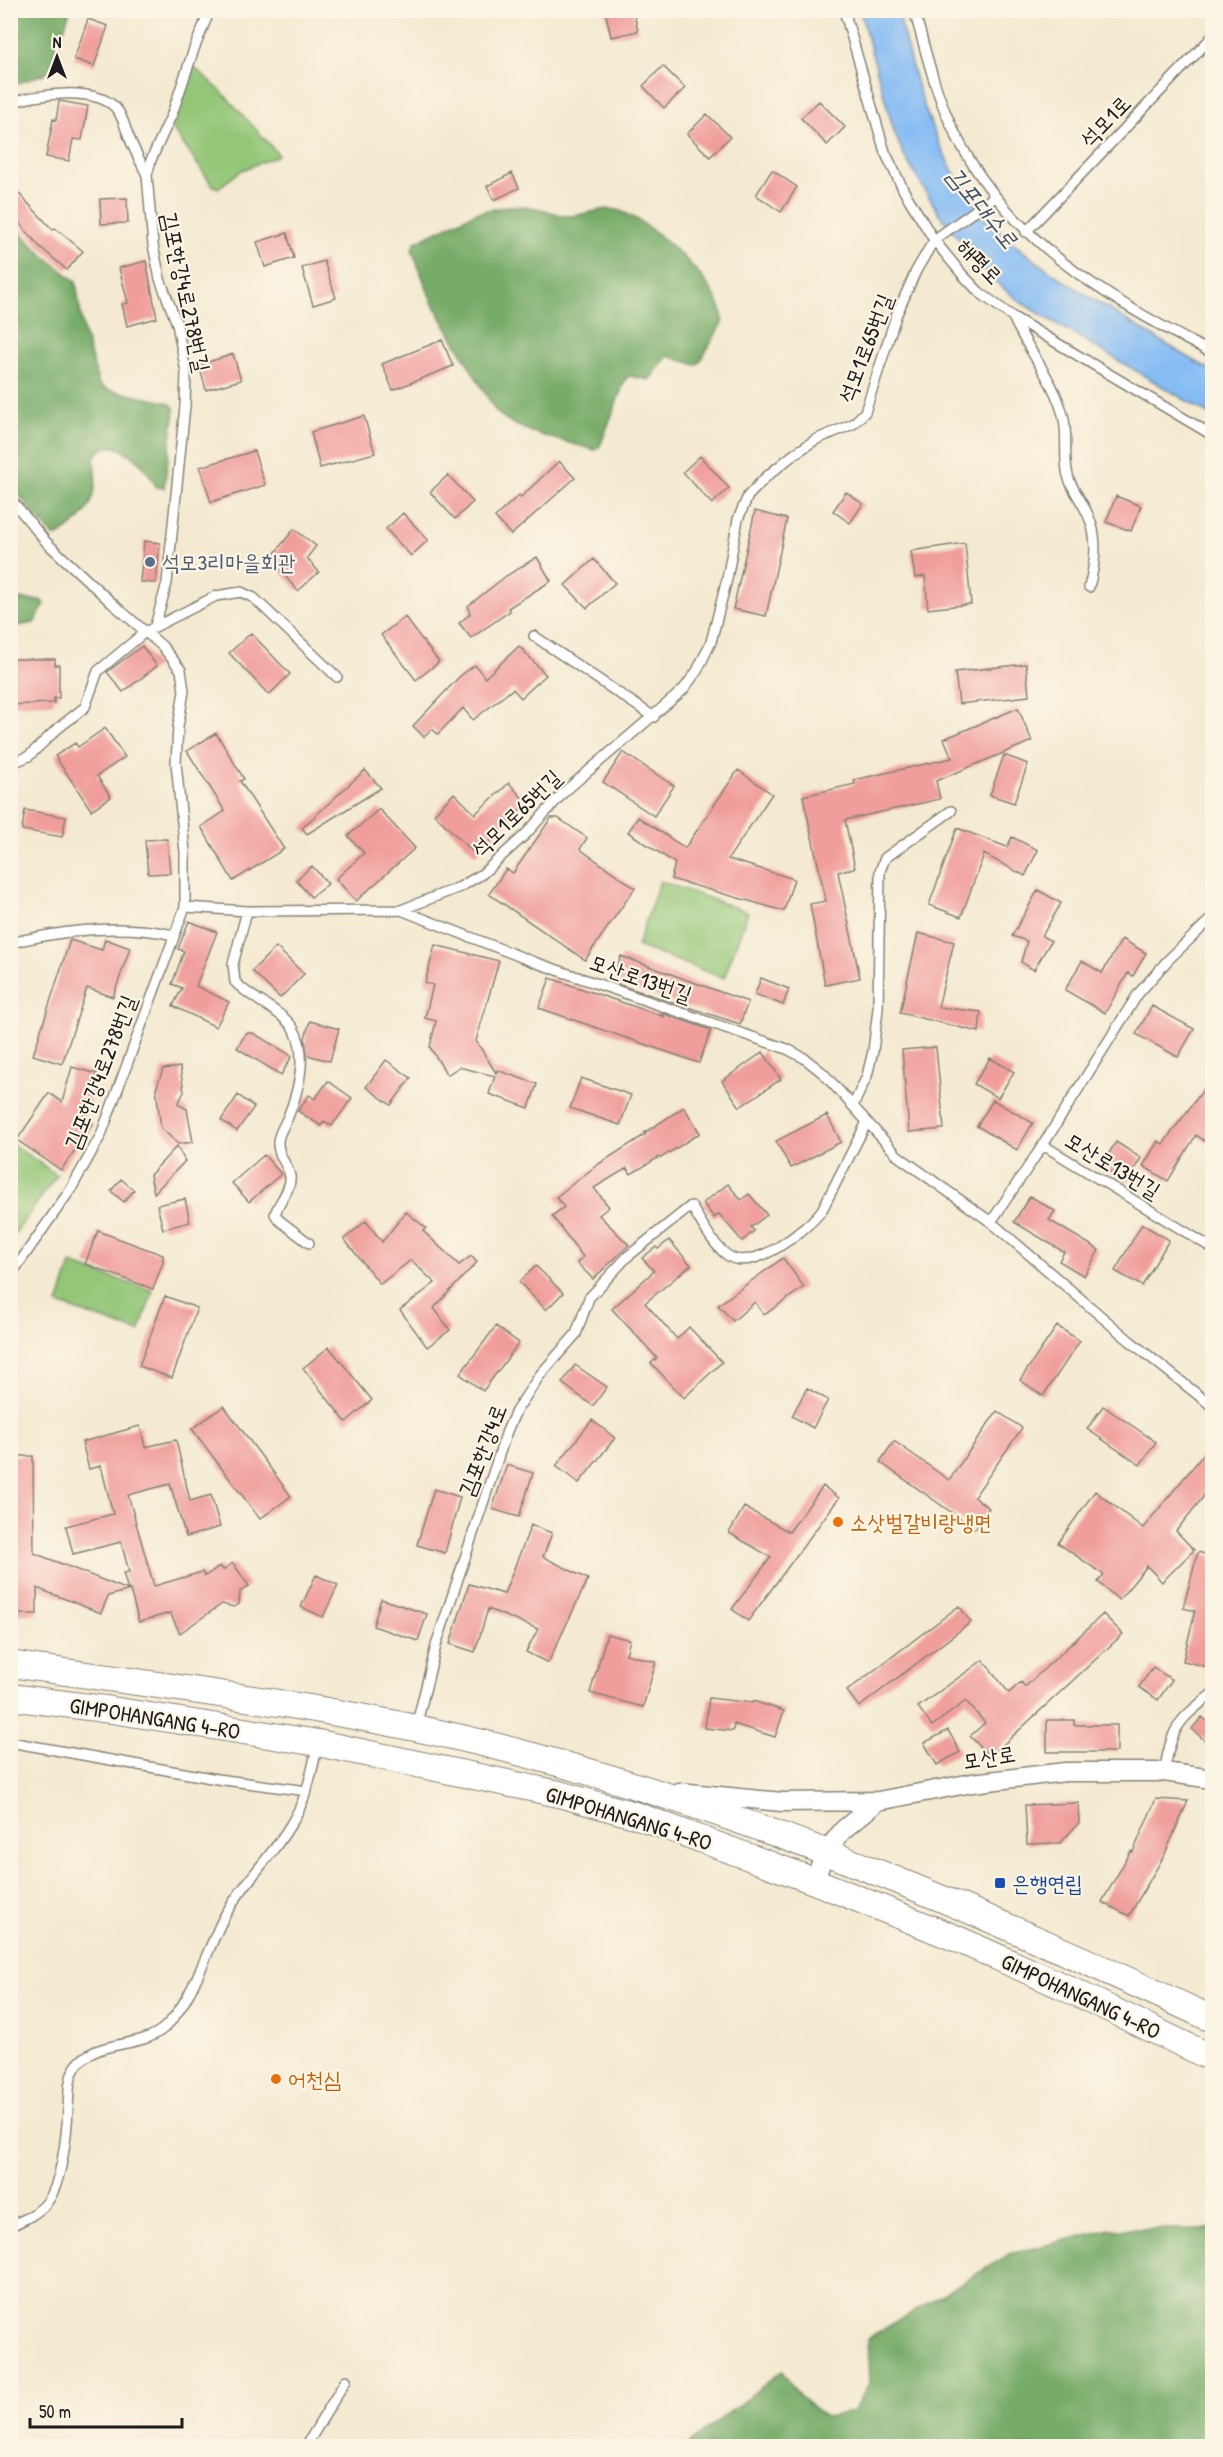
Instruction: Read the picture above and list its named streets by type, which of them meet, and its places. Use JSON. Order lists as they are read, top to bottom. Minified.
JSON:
{"streets":{"street":["GIMPOHANGANG 4-RO","모산로"],"lane":["석모1로","해평로","김포한강4로278번길","석모1로65번길","모산로13번길","김포한강4로"]},"crossings":[["해평로","석모1로65번길"],["김포한강4로278번길","석모1로65번길"],["석모1로65번길","모산로13번길"],["모산로13번길","김포한강4로"],["김포한강4로","GIMPOHANGANG 4-RO"],["GIMPOHANGANG 4-RO","모산로"]],"water":["김포대수로"],"places":{"other":["석모3리마을회관","소삿벌갈비랑냉면","어천심"],"transit":["은행연립"]},"scale_bar":"50 m","north":"top"}
